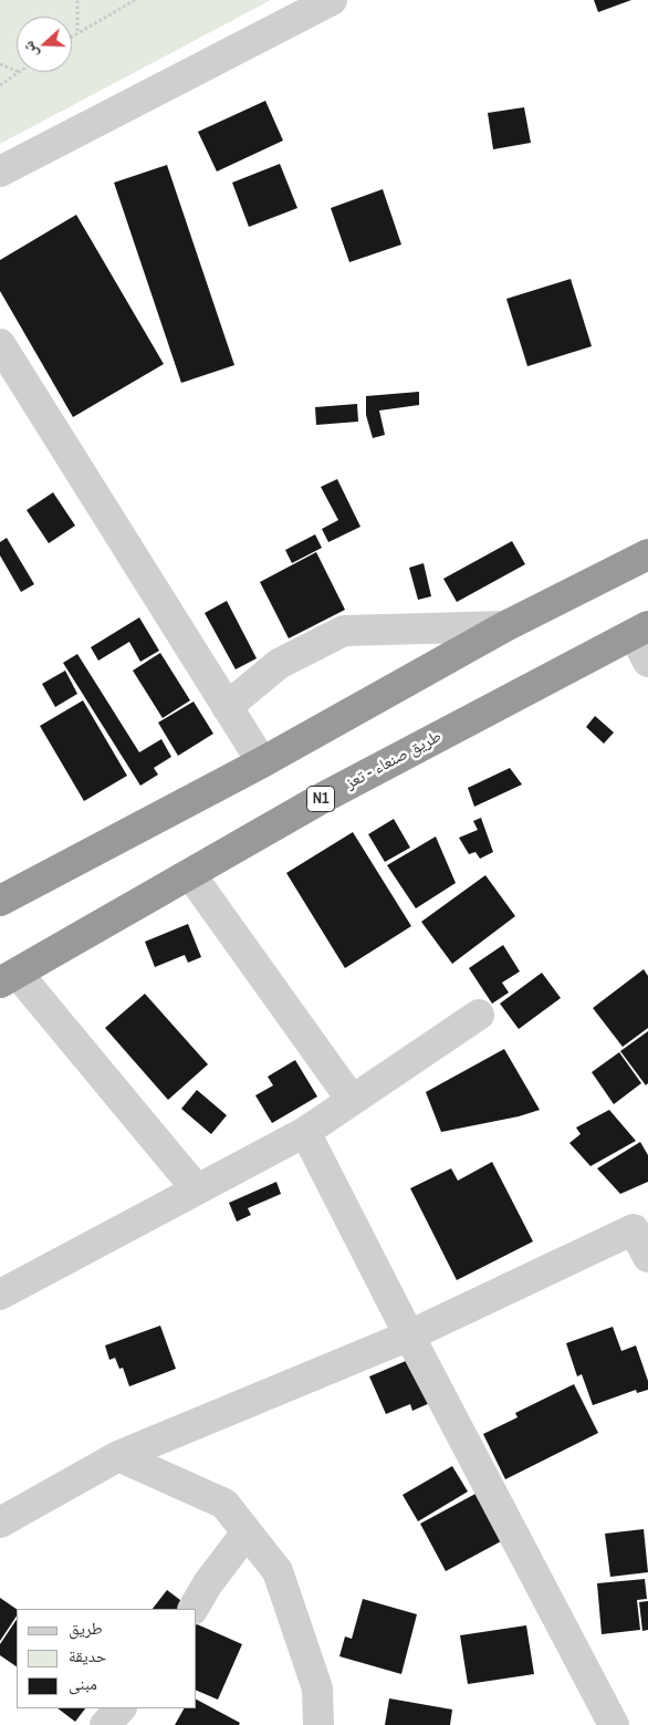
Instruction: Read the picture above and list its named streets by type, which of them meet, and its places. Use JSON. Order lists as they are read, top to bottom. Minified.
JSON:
{"streets":{"highway":["طريق صنعاء - تعز","N1"]},"legend":["طريق","حديقة","مبنى"],"north":"left"}
